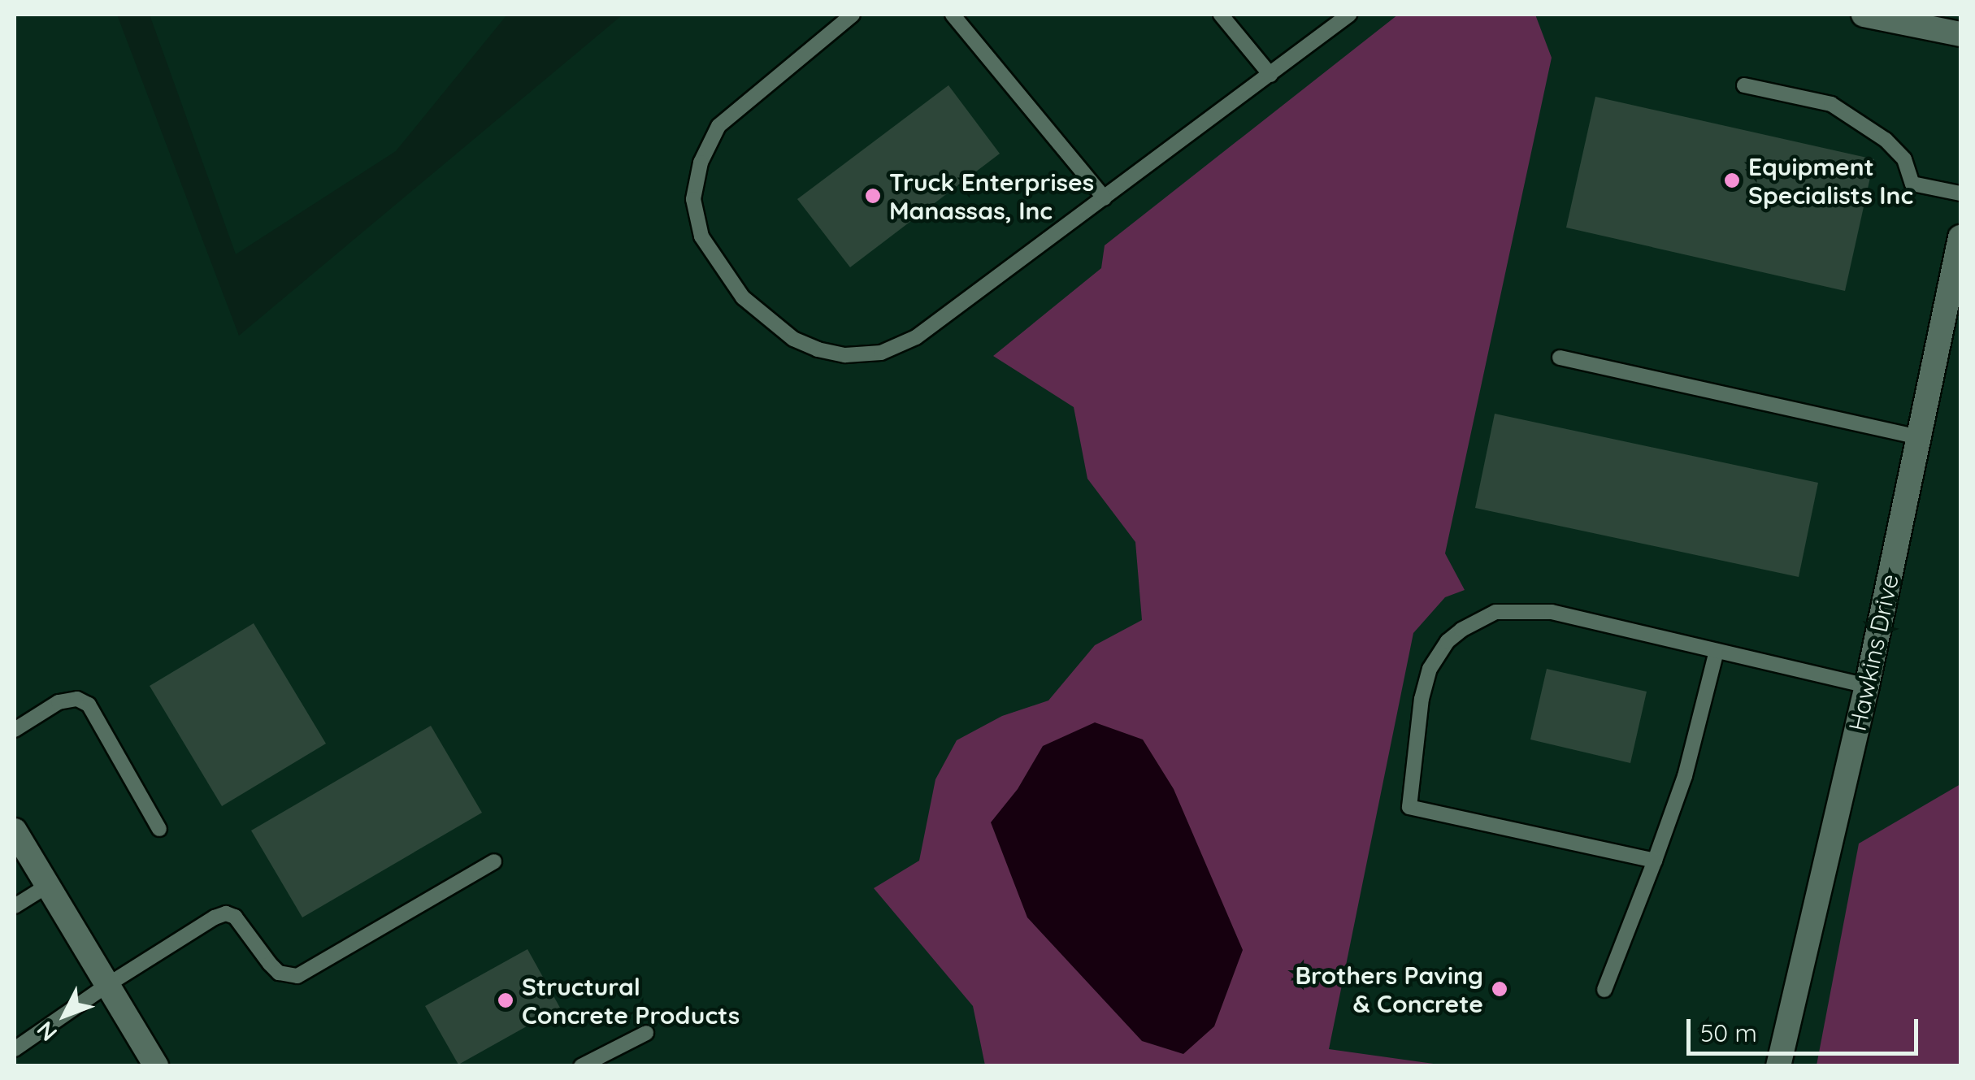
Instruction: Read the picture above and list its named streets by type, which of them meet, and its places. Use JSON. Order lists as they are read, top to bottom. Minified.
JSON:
{"streets":{"street":["Hawkins Drive"]},"places":["Equipment Specialists Inc","Truck Enterprises Manassas, Inc","Brothers Paving & Concrete","Structural Concrete Products"],"scale_bar":"50 m","north":"bottom left"}
